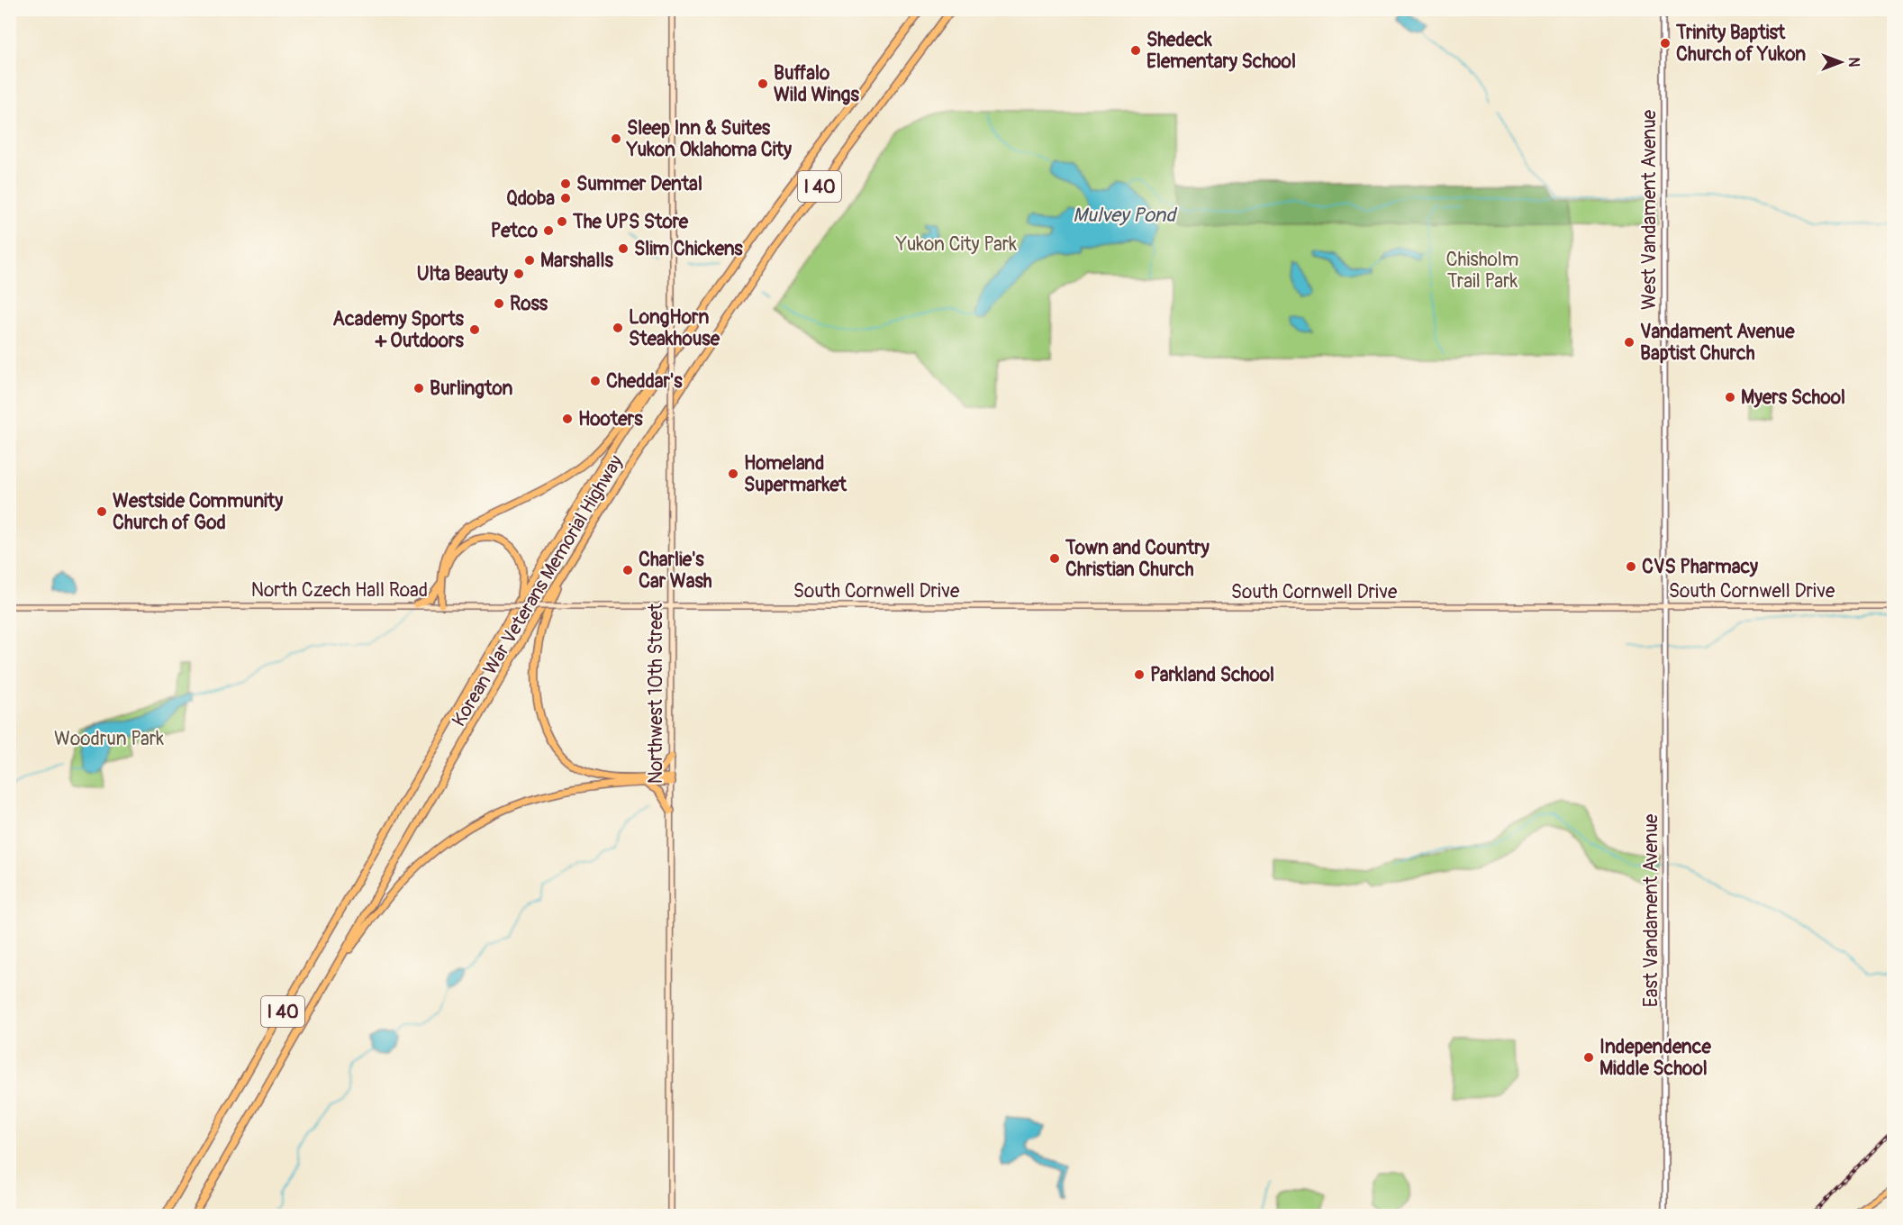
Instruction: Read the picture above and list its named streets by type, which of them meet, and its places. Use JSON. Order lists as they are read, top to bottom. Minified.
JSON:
{"streets":{"highway":["I 40","Korean War Veterans Memorial Highway"],"main road":["North Czech Hall Road","South Cornwell Drive","Northwest 10th Street"],"street":["West Vandament Avenue","East Vandament Avenue"]},"crossings":[["West Vandament Avenue","South Cornwell Drive"],["West Vandament Avenue","East Vandament Avenue"],["North Czech Hall Road","South Cornwell Drive"],["North Czech Hall Road","Northwest 10th Street"],["South Cornwell Drive","Northwest 10th Street"],["South Cornwell Drive","East Vandament Avenue"]],"water":["Mulvey Pond"],"parks":["Yukon City Park","Chisholm Trail Park","Woodrun Park"],"places":["Trinity Baptist Church of Yukon","Shedeck Elementary School","Buffalo Wild Wings","Sleep Inn & Suites Yukon Oklahoma City","Summer Dental","Qdoba","The UPS Store","Petco","Slim Chickens","Marshalls","Ulta Beauty","Ross","LongHorn Steakhouse","Academy Sports + Outdoors","Vandament Avenue Baptist Church","Cheddar's","Burlington","Myers School","Hooters","Homeland Supermarket","Westside Community Church of God","Town and Country Christian Church","CVS Pharmacy","Charlie's Car Wash","Parkland School","Independence Middle School"],"north":"right"}
